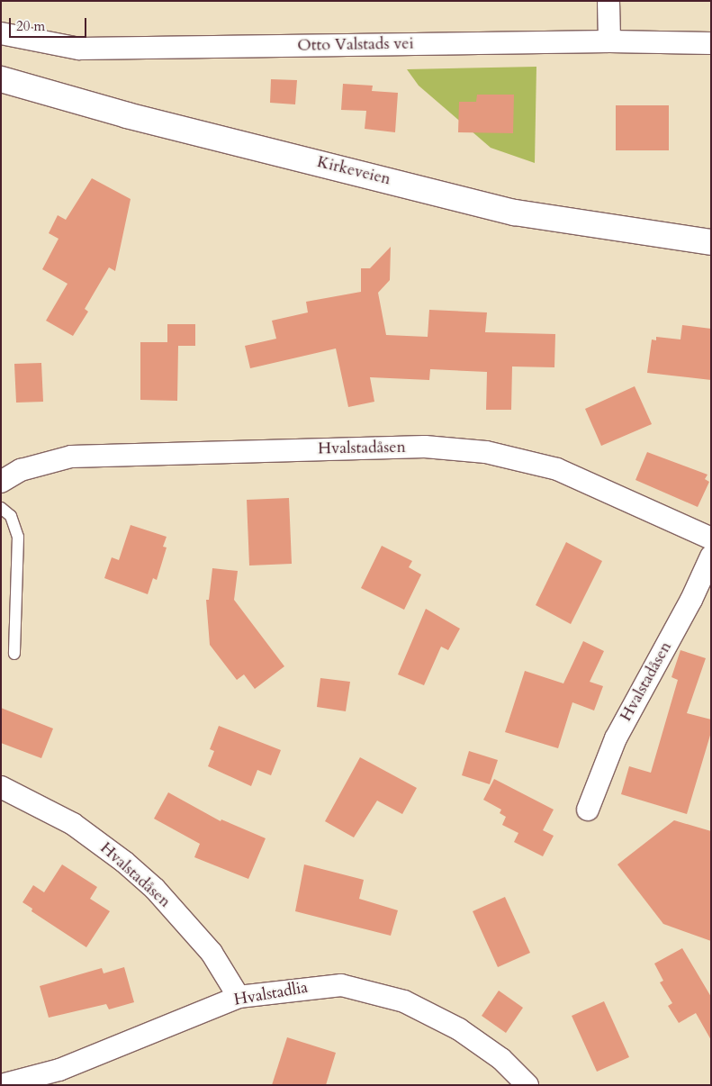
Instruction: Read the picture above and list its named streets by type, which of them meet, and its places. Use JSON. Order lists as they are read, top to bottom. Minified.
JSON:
{"streets":{"main road":["Kirkeveien"],"street":["Otto Valstads vei","Hvalstadåsen","Hvalstadlia"]},"crossings":[["Hvalstadåsen","Hvalstadlia"]],"scale_bar":"20 m"}
